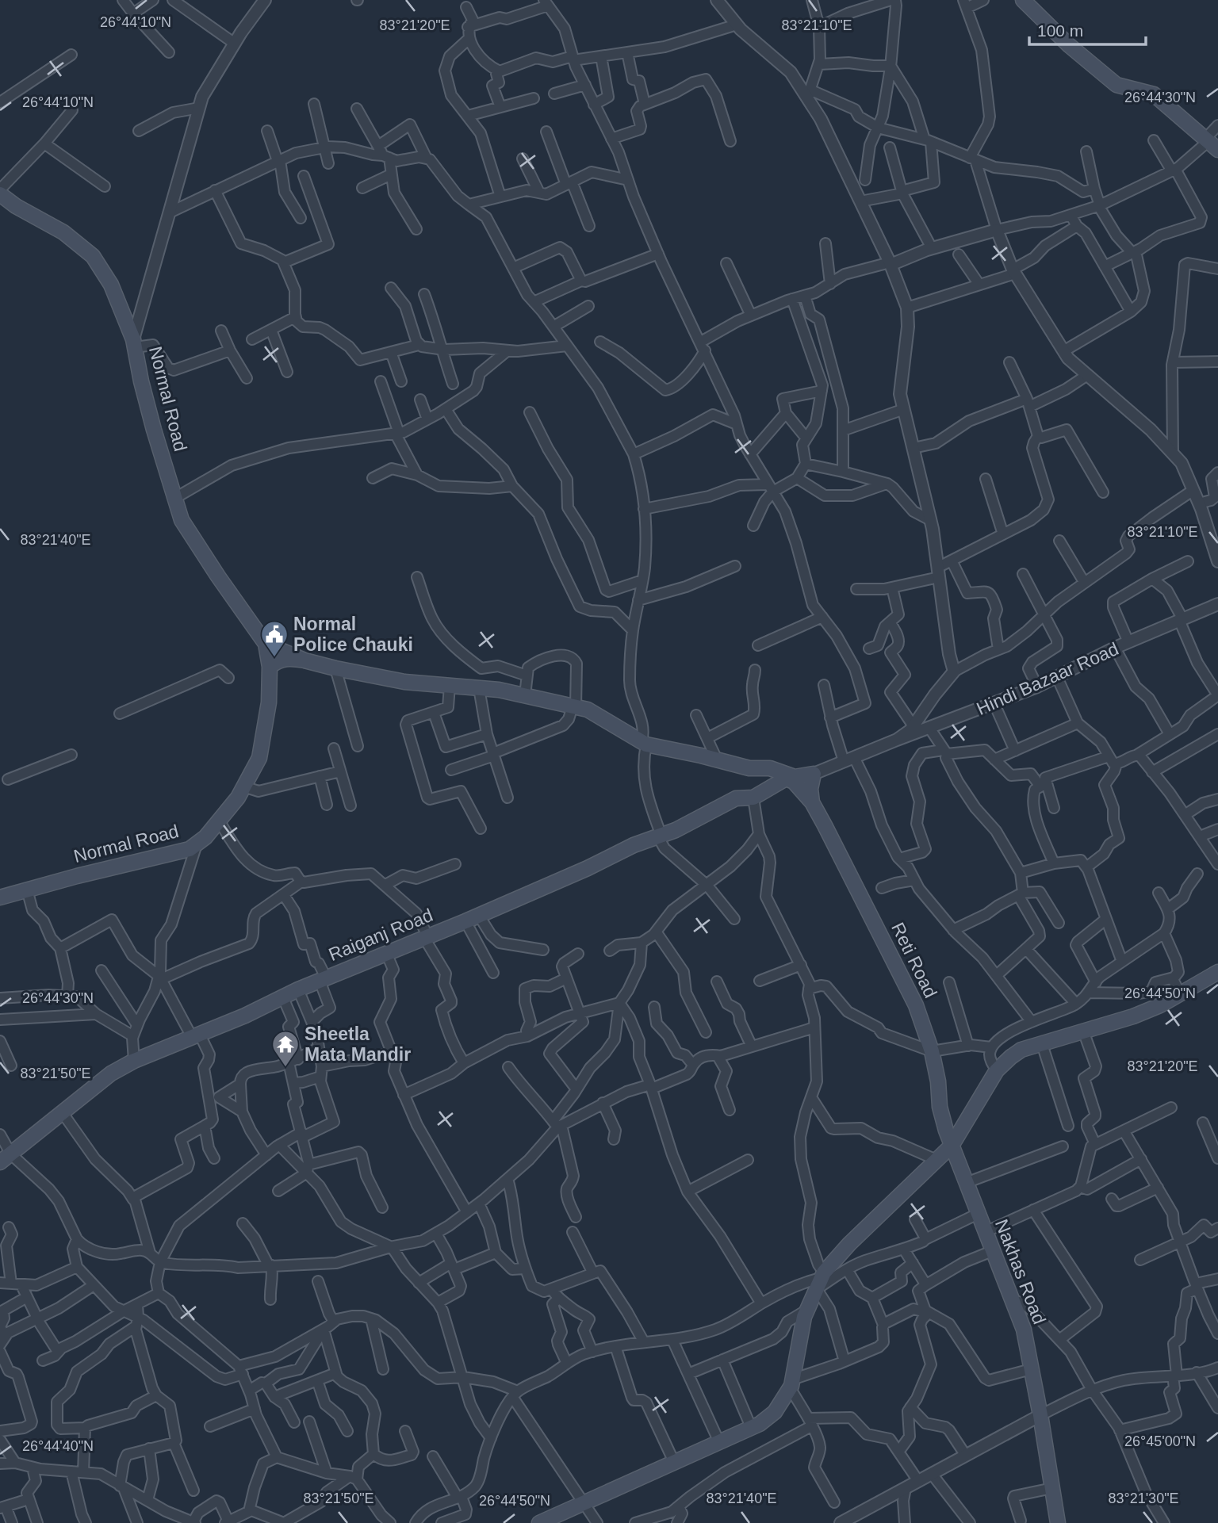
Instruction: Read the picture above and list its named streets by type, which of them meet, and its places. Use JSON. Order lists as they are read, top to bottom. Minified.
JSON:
{"streets":{"main road":["Normal Road","Raiganj Road","Reti Road","Nakhas Road"],"street":["Hindi Bazaar Road"]},"crossings":[["Raiganj Road","Reti Road"],["Reti Road","Nakhas Road"]],"places":{"public building":["Normal Police Chauki"],"temple":["Sheetla Mata Mandir"]},"scale_bar":"100 m","coordinates":["26°44'10\"N","83°21'10\"E","83°21'20\"E","26°44'30\"N","83°21'40\"E","26°44'50\"N","83°21'50\"E","26°45'00\"N","26°44'40\"N","83°21'30\"E"]}
